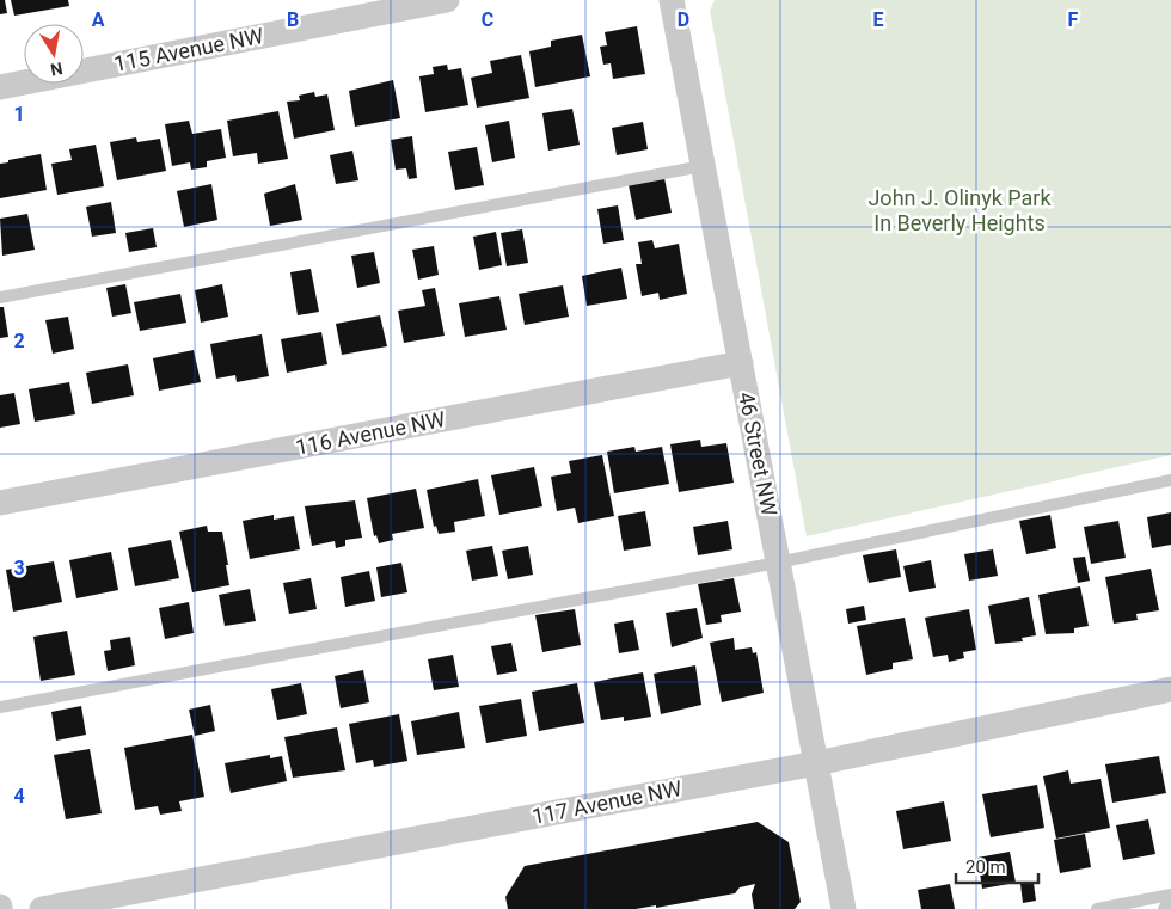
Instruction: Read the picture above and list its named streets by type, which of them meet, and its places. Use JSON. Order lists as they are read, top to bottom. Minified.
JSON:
{"streets":{"street":["115 Avenue NW","116 Avenue NW","46 Street NW","117 Avenue NW"]},"crossings":[["116 Avenue NW","46 Street NW"],["46 Street NW","117 Avenue NW"]],"parks":["John J. Olinyk Park In Beverly Heights"],"scale_bar":"20 m","north":"bottom","grid":{"columns":["A","B","C","D","E","F"],"rows":["1","2","3","4"]}}
